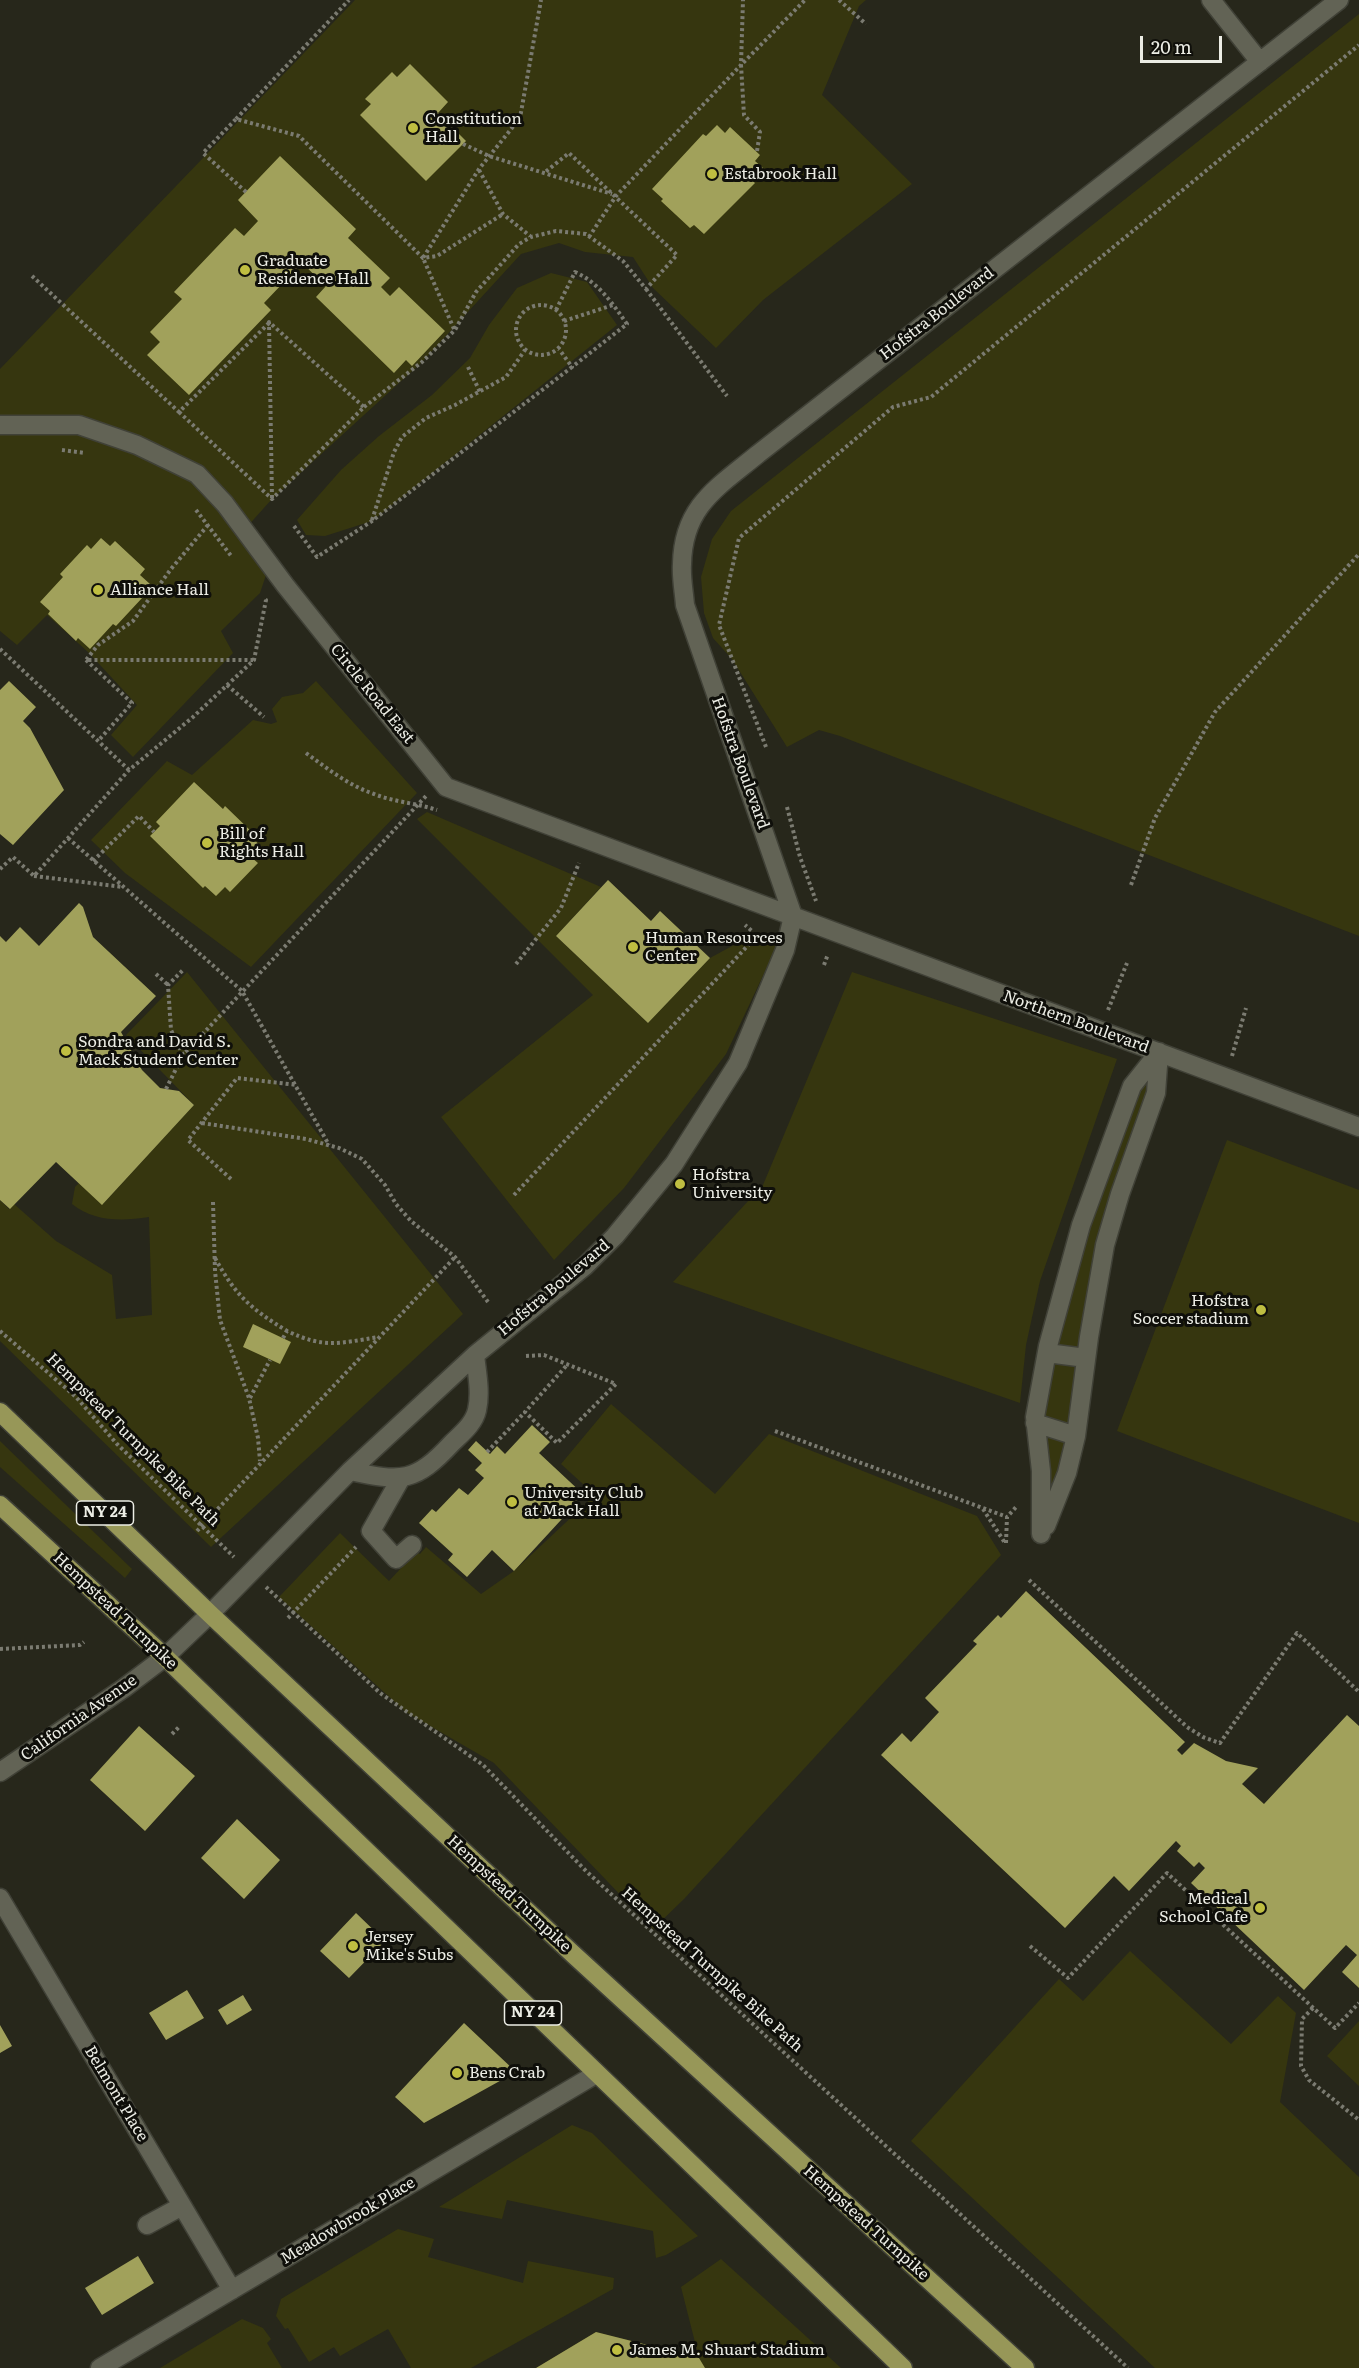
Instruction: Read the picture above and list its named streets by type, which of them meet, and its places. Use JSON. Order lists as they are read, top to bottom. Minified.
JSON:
{"streets":{"main road":["NY 24","Hempstead Turnpike"],"street":["Hofstra Boulevard","Circle Road East","Northern Boulevard","California Avenue","Belmont Place","Meadowbrook Place"],"path":["Hempstead Turnpike Bike Path"]},"crossings":[["Hofstra Boulevard","Circle Road East"],["Hofstra Boulevard","Northern Boulevard"],["Hofstra Boulevard","Hempstead Turnpike"],["Hofstra Boulevard","California Avenue"],["Circle Road East","Northern Boulevard"],["Hempstead Turnpike","California Avenue"],["Hempstead Turnpike","Meadowbrook Place"],["Belmont Place","Meadowbrook Place"]],"places":["Constitution Hall","Estabrook Hall","Graduate Residence Hall","Alliance Hall","Bill of Rights Hall","Human Resources Center","Sondra and David S. Mack Student Center","Hofstra University","Hofstra Soccer stadium","University Club at Mack Hall","Medical School Cafe","Jersey Mike's Subs","Bens Crab","James M. Shuart Stadium"],"scale_bar":"20 m"}
